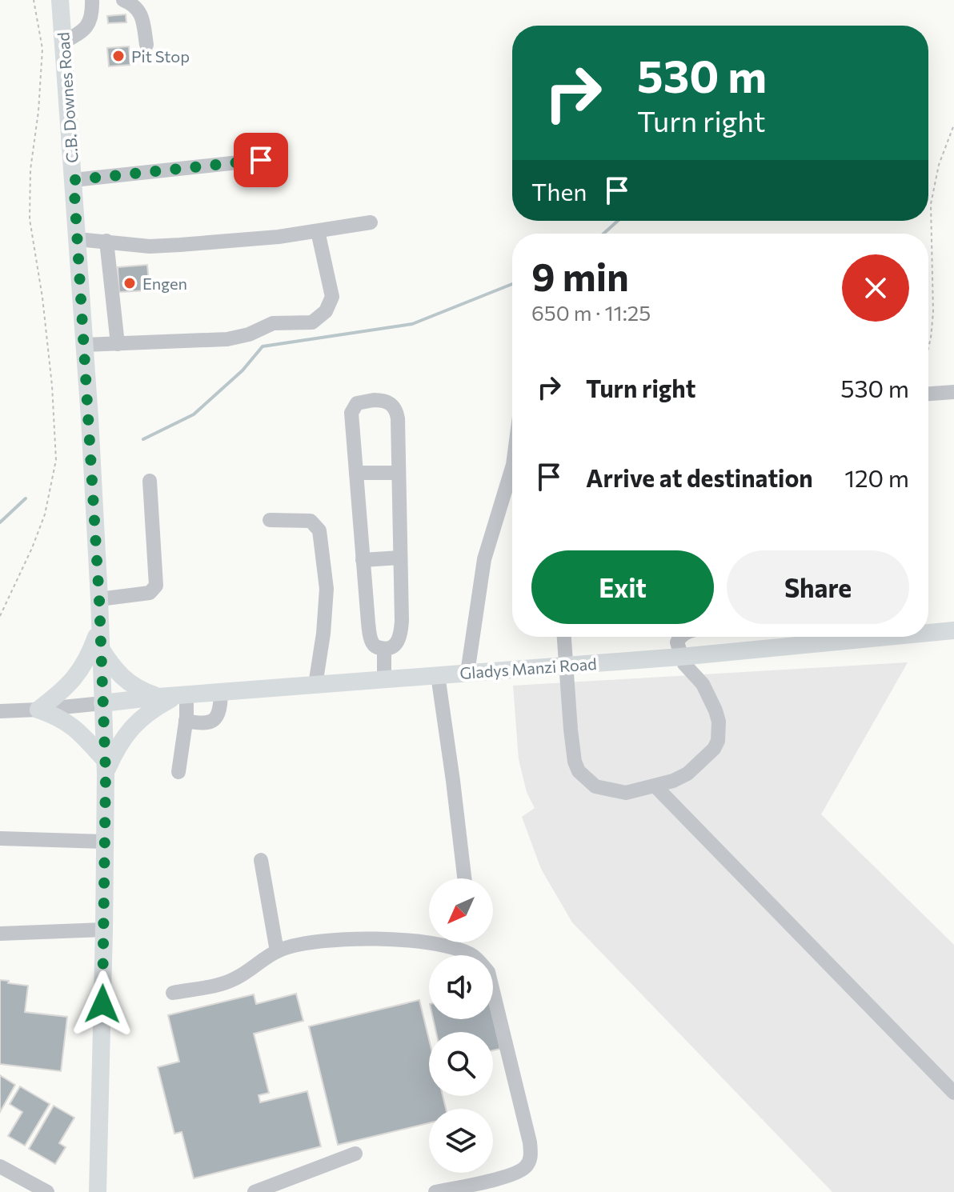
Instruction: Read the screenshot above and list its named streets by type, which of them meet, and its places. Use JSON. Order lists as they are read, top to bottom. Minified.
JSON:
{"streets":{"main road":["C.B. Downes Road","Gladys Manzi Road"]},"crossings":[["C.B. Downes Road","Gladys Manzi Road"]],"places":["Pit Stop","Engen"],"north":"bottom left","page":{"turn":["530 m","Turn right"],"then":"Then","heading":["9 min","650 m · 11:25"],"list":[{"name":"Turn right","value":"530 m"},{"name":"Arrive at destination","value":"120 m"}],"buttons":["Exit","Share"]}}
